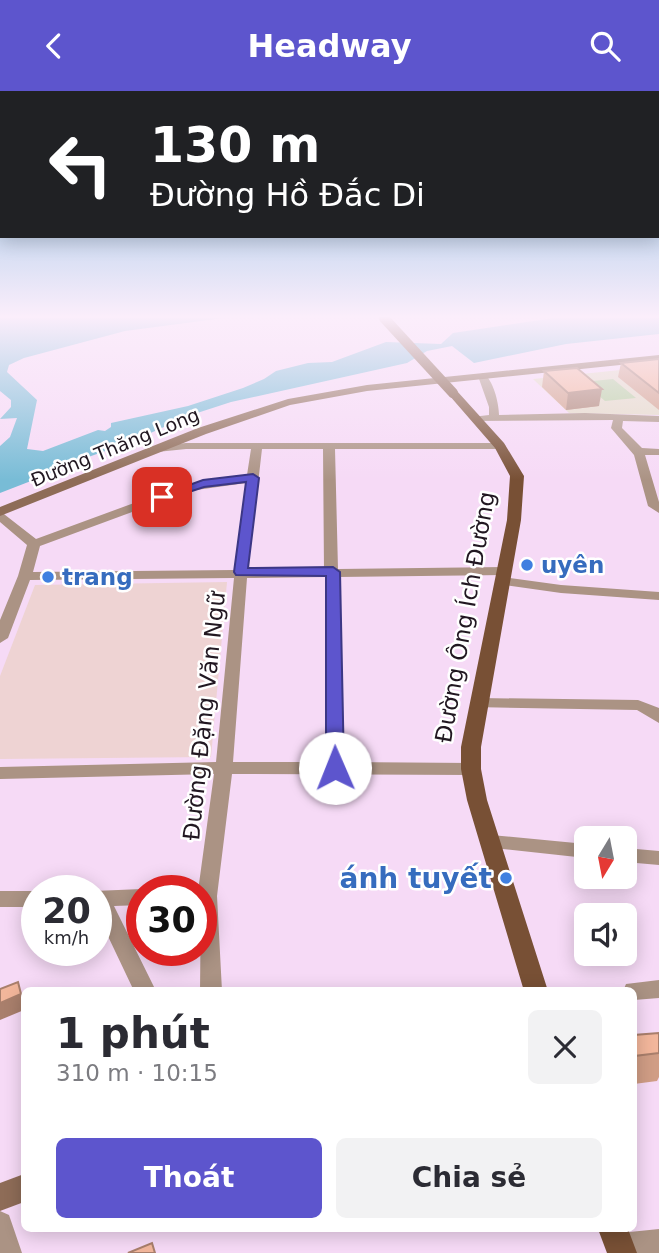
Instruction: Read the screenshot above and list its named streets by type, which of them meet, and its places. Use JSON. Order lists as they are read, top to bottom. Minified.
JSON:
{"streets":{"main road":["Đường Ông Ích Đường"],"street":["Đường Thăng Long","Đường Đặng Văn Ngữ"]},"places":["uyên","trang","ánh tuyết"],"north":"bottom","page":{"header":"Headway","turn":["130 m","Đường Hồ Đắc Di"],"speed":"20 km/h","limit":"30","heading":["1 phút","310 m · 10:15"],"buttons":["Thoát","Chia sẻ"]}}
